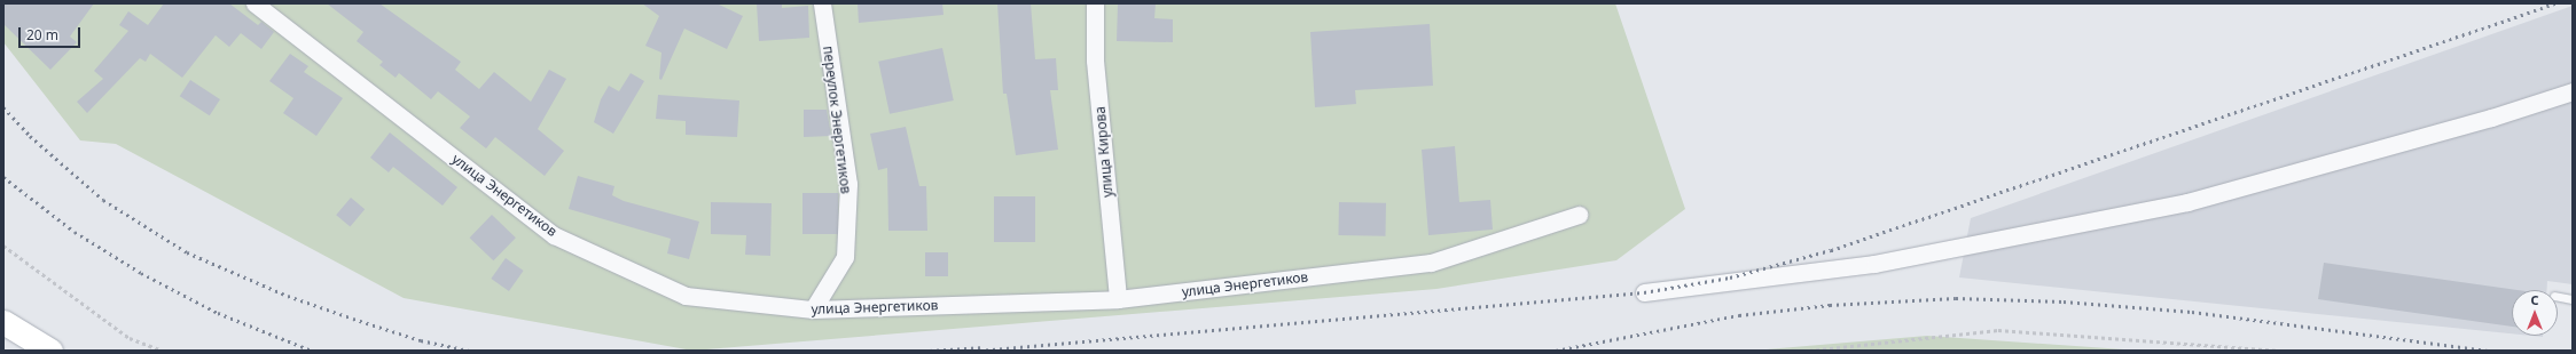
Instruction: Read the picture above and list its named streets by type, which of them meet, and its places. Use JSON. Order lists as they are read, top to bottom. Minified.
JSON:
{"streets":{"street":["переулок Энергетиков","улица Кирова","улица Энергетиков"]},"crossings":[["переулок Энергетиков","улица Энергетиков"],["улица Кирова","улица Энергетиков"]],"scale_bar":"20 m","north":"top"}
